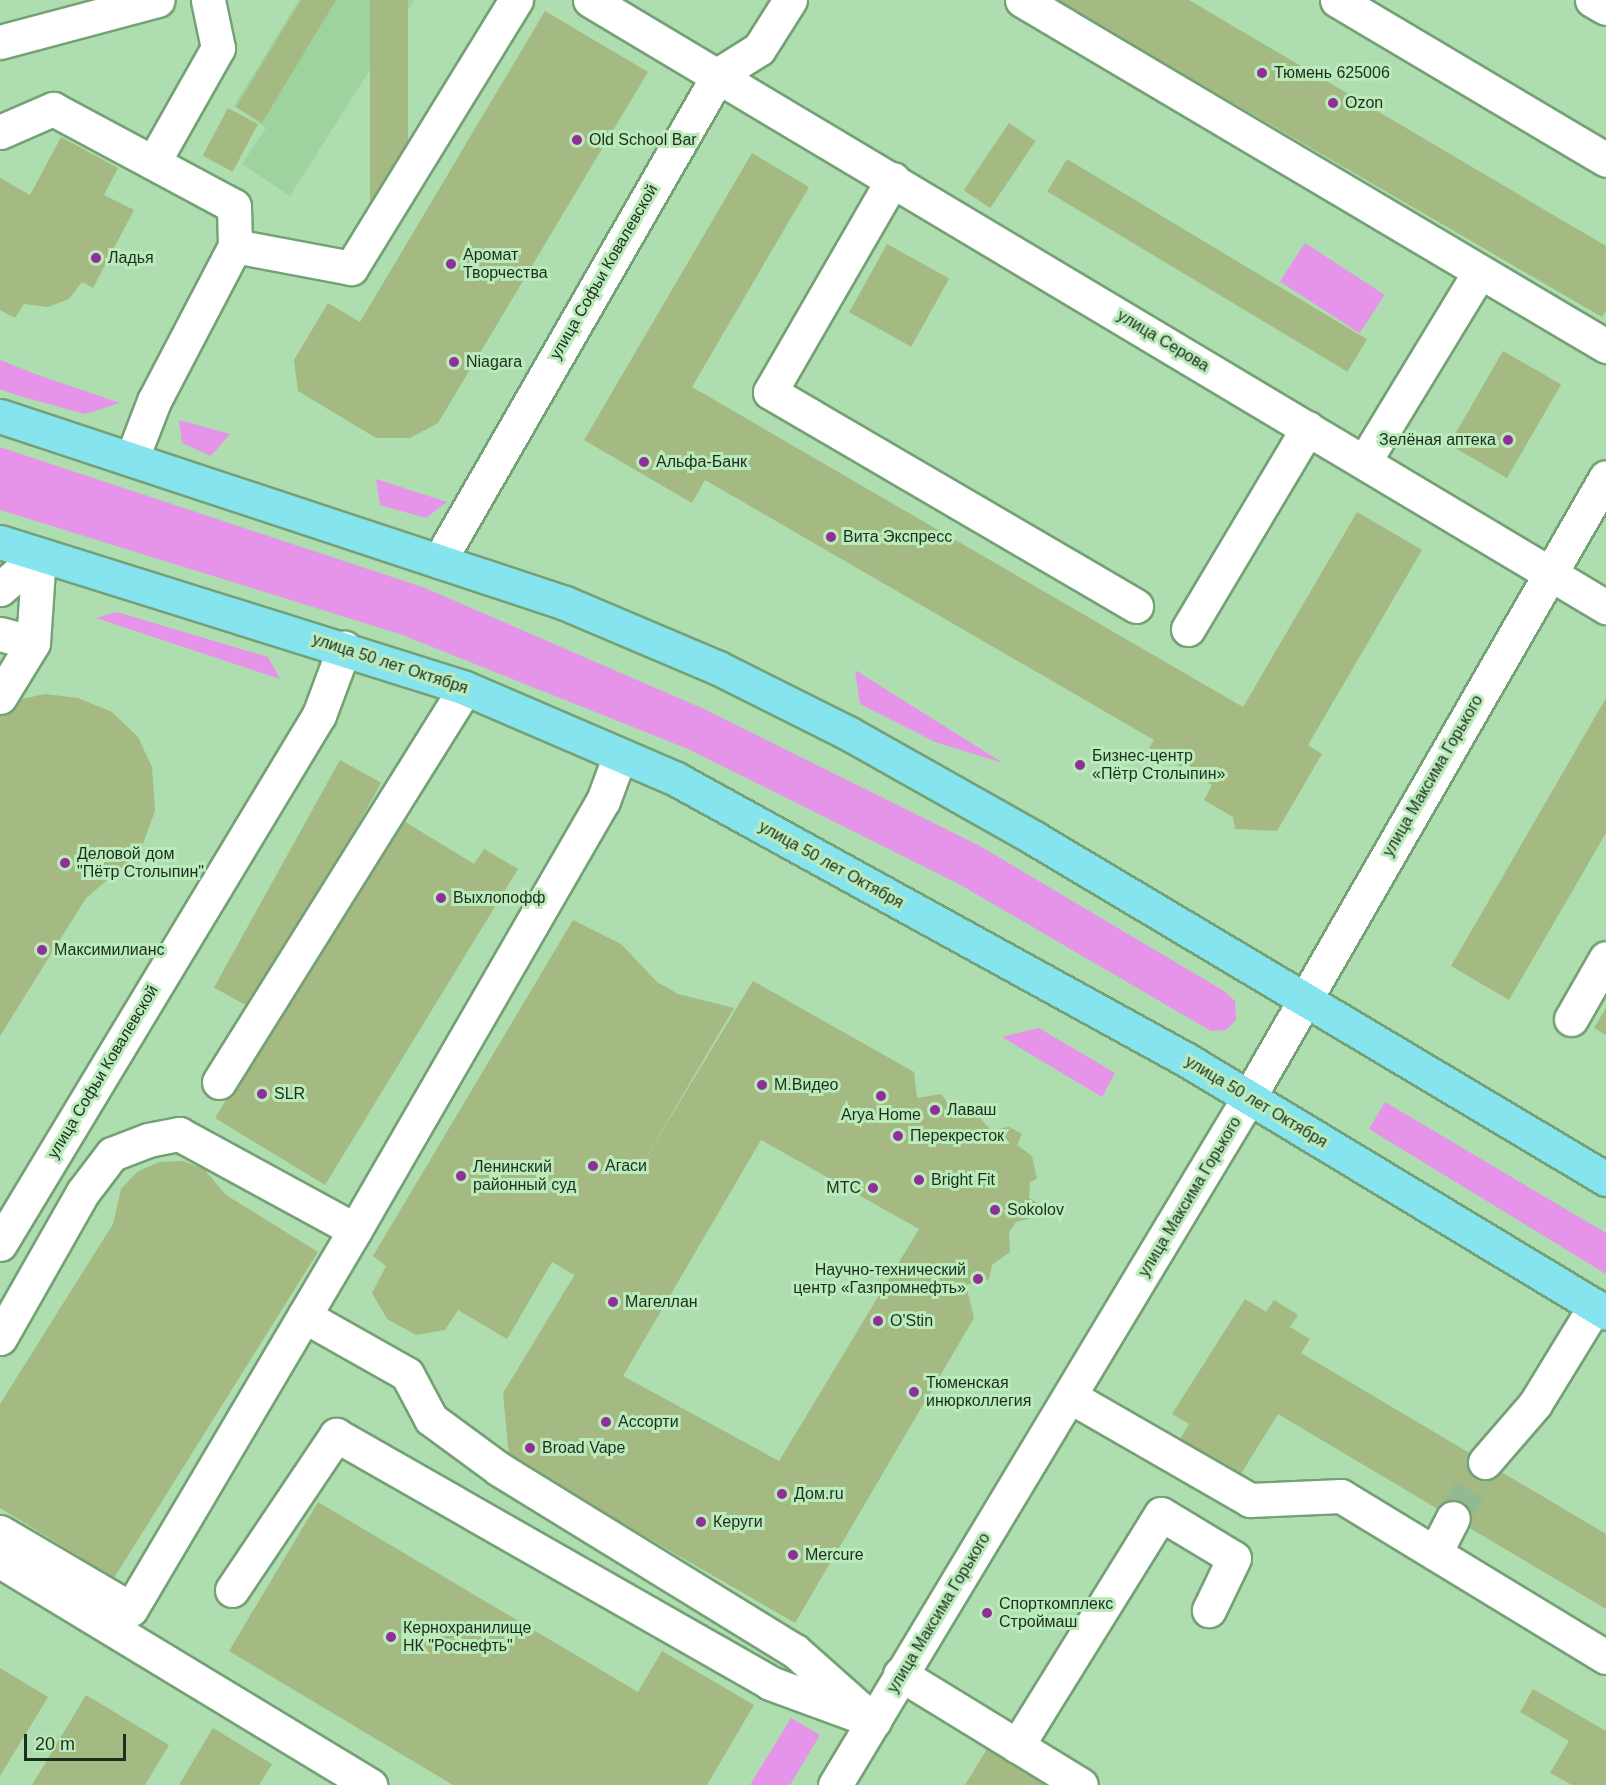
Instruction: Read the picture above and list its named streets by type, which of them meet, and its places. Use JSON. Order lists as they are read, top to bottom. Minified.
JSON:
{"streets":{"main road":["улица 50 лет Октября"],"street":["улица Софьи Ковалевской","улица Серова","улица Максима Горького"]},"crossings":[["улица Софьи Ковалевской","улица Серова"],["улица Софьи Ковалевской","улица 50 лет Октября"],["улица Серова","улица Максима Горького"],["улица 50 лет Октября","улица Максима Горького"]],"places":["Тюмень 625006","Ozon","Old School Bar","Ладья","Аромат Творчества","Niagara","Зелёная аптека","Альфа-Банк","Вита Экспресс","Бизнес-центр «Пётр Столыпин»","Деловой дом \"Пётр Столыпин\"","Выхлопофф","Максимилианс","М.Видео","SLR","Arya Home","Лаваш","Перекресток","Агаси","Ленинский районный суд","Bright Fit","МТС","Sokolov","Научно-технический центр «Газпромнефть»","Магеллан","O'Stin","Тюменская инюрколлегия","Ассорти","Broad Vape","Дом.ru","Керуги","Mercure","Спорткомплекс Строймаш","Кернохранилище НК \"Роснефть\""],"scale_bar":"20 m"}
